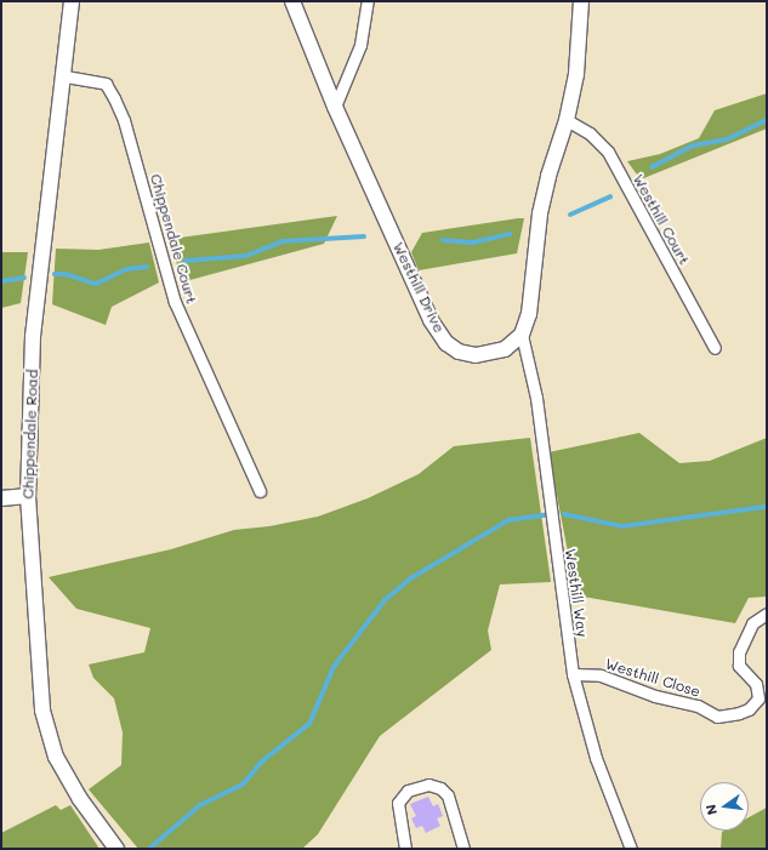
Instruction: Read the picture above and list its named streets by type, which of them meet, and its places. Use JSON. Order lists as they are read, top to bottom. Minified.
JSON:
{"streets":{"street":["Westhill Court","Chippendale Court","Westhill Drive","Chippendale Road","Westhill Way","Westhill Close"]},"crossings":[["Chippendale Court","Chippendale Road"],["Westhill Drive","Westhill Way"],["Westhill Way","Westhill Close"]],"north":"left"}
